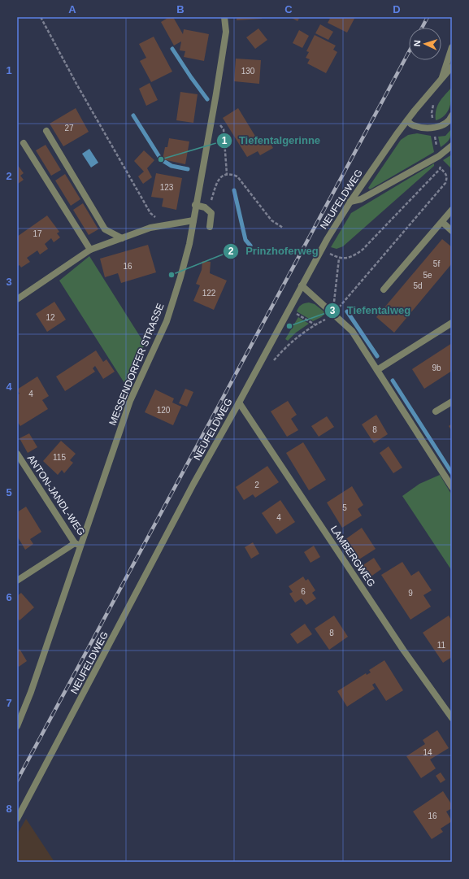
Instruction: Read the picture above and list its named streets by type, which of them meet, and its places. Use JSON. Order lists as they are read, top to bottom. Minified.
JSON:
{"streets":{"street":["NEUFELDWEG","MESSENDORFER STRASSE","ANTON-JANDL-WEG","LAMBERGWEG"]},"crossings":[["NEUFELDWEG","LAMBERGWEG"],["MESSENDORFER STRASSE","ANTON-JANDL-WEG"]],"places":["Tiefentalgerinne","Prinzhoferweg","Tiefentalweg"],"house_numbers":["130","27","123","17","5f","16","5e","5d","122","12","9b","4","120","8","115","2","5","4","6","9","8","11","14","16"],"north":"left","grid":{"columns":["A","B","C","D"],"rows":["1","2","3","4","5","6","7","8"]}}
